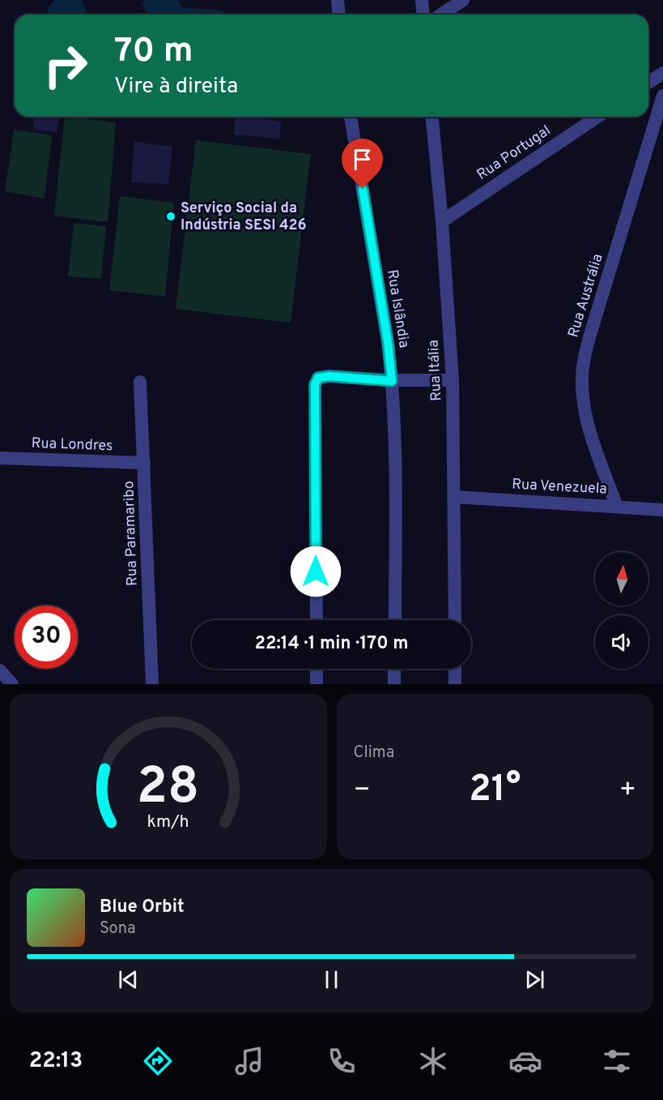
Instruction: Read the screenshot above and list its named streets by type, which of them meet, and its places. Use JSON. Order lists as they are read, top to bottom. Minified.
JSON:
{"streets":{"street":["Rua Portugal","Rua Austrália","Rua Islândia","Rua Itália","Rua Londres","Rua Venezuela","Rua Paramaribo"]},"crossings":[["Rua Portugal","Rua Itália"],["Rua Austrália","Rua Venezuela"],["Rua Itália","Rua Venezuela"],["Rua Londres","Rua Paramaribo"]],"places":["Serviço Social da Indústria SESI 426"],"north":"top","page":{"turn":["70 m","Vire à direita"],"limit":"30","trip":"22:14 · 1 min · 170 m","tile":"Clima","heat":["−","21°","+"],"song":["Blue Orbit","Sona"],"tabs":"22:13","gauge":["28","km/h"]}}
